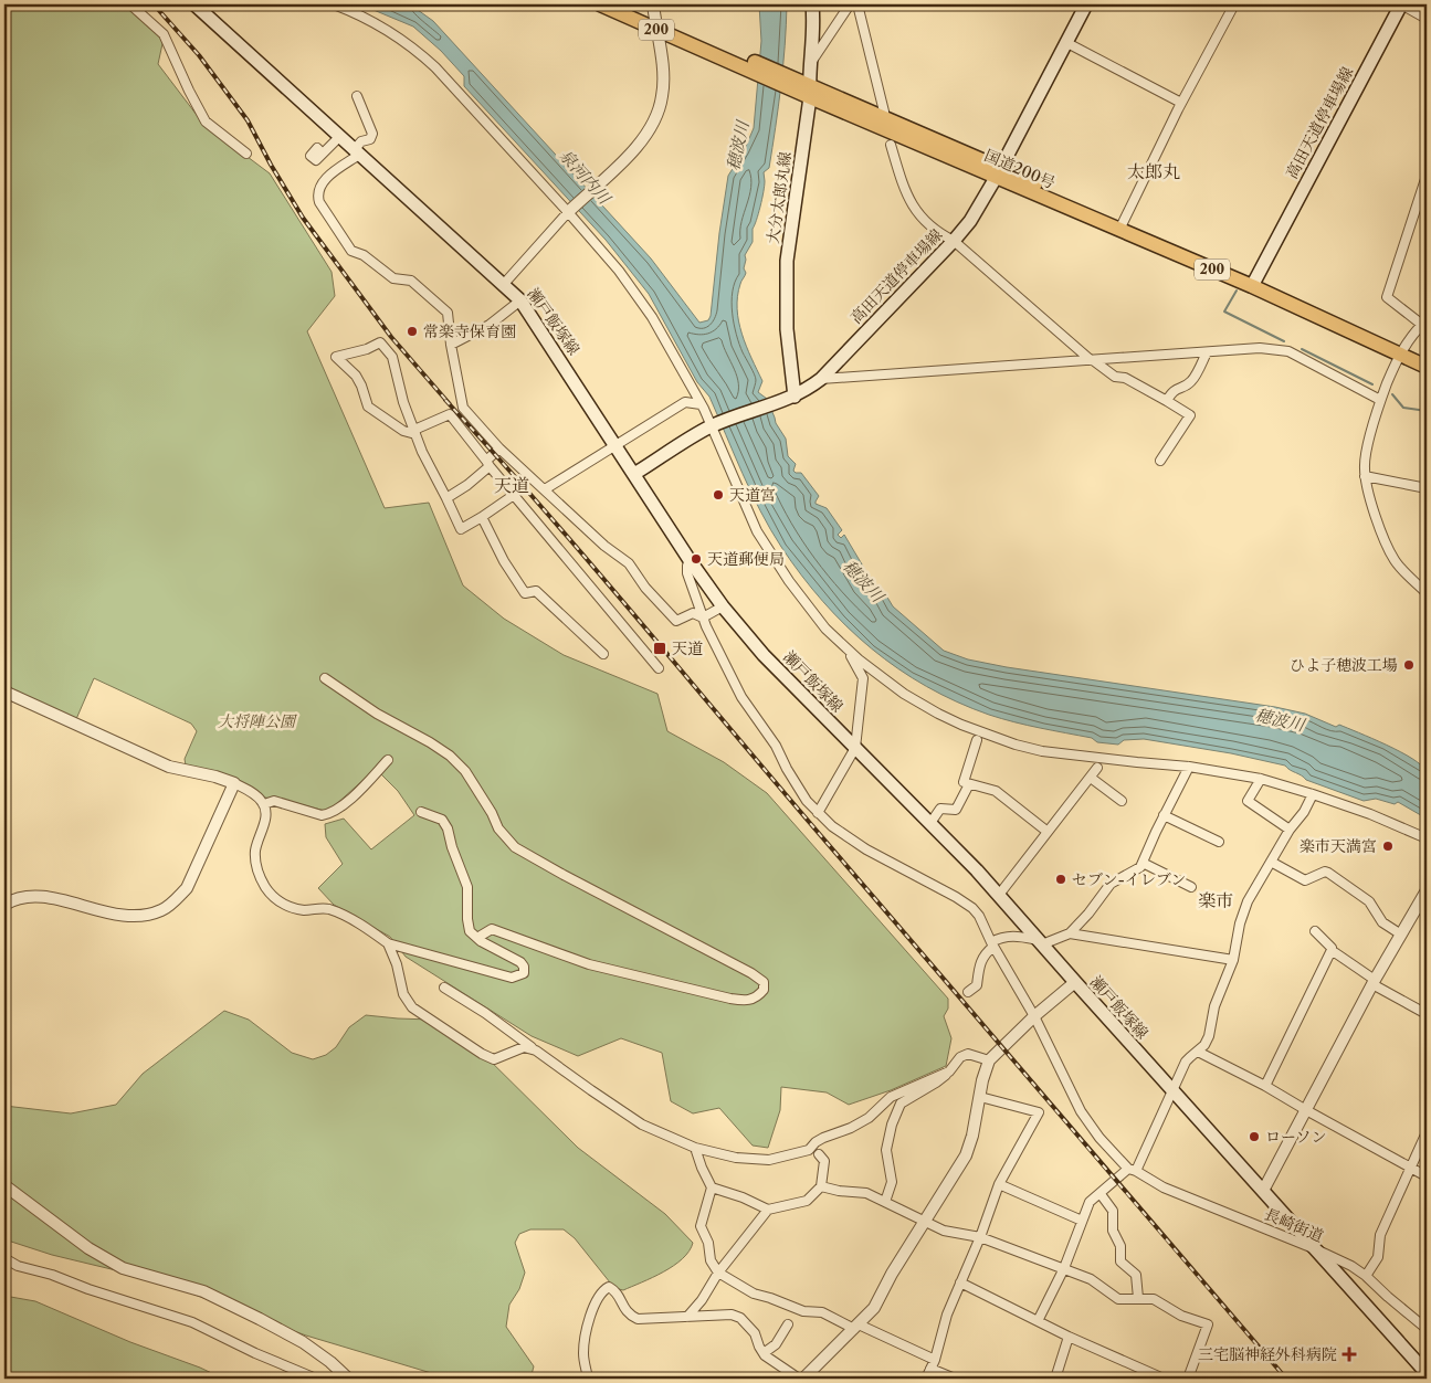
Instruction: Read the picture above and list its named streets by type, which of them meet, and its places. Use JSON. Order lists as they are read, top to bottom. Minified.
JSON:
{"streets":{"highway":["200","国道200号"],"main road":["高田天道停車場線","大分太郎丸線","瀬戸飯塚線"],"street":["長崎街道"]},"crossings":[["高田天道停車場線","国道200号"],["高田天道停車場線","大分太郎丸線"],["高田天道停車場線","瀬戸飯塚線"],["国道200号","大分太郎丸線"],["瀬戸飯塚線","長崎街道"]],"districts":["太郎丸","天道","楽市"],"water":["穂波川","泉河内川"],"parks":["大将陣公園"],"places":{"other":["常楽寺保育園","天道宮","天道郵便局","ひよ子穂波工場","楽市天満宮","セブン-イレブン","ローソン"],"transit":["天道"],"health":["三宅脳神経外科病院"]}}
